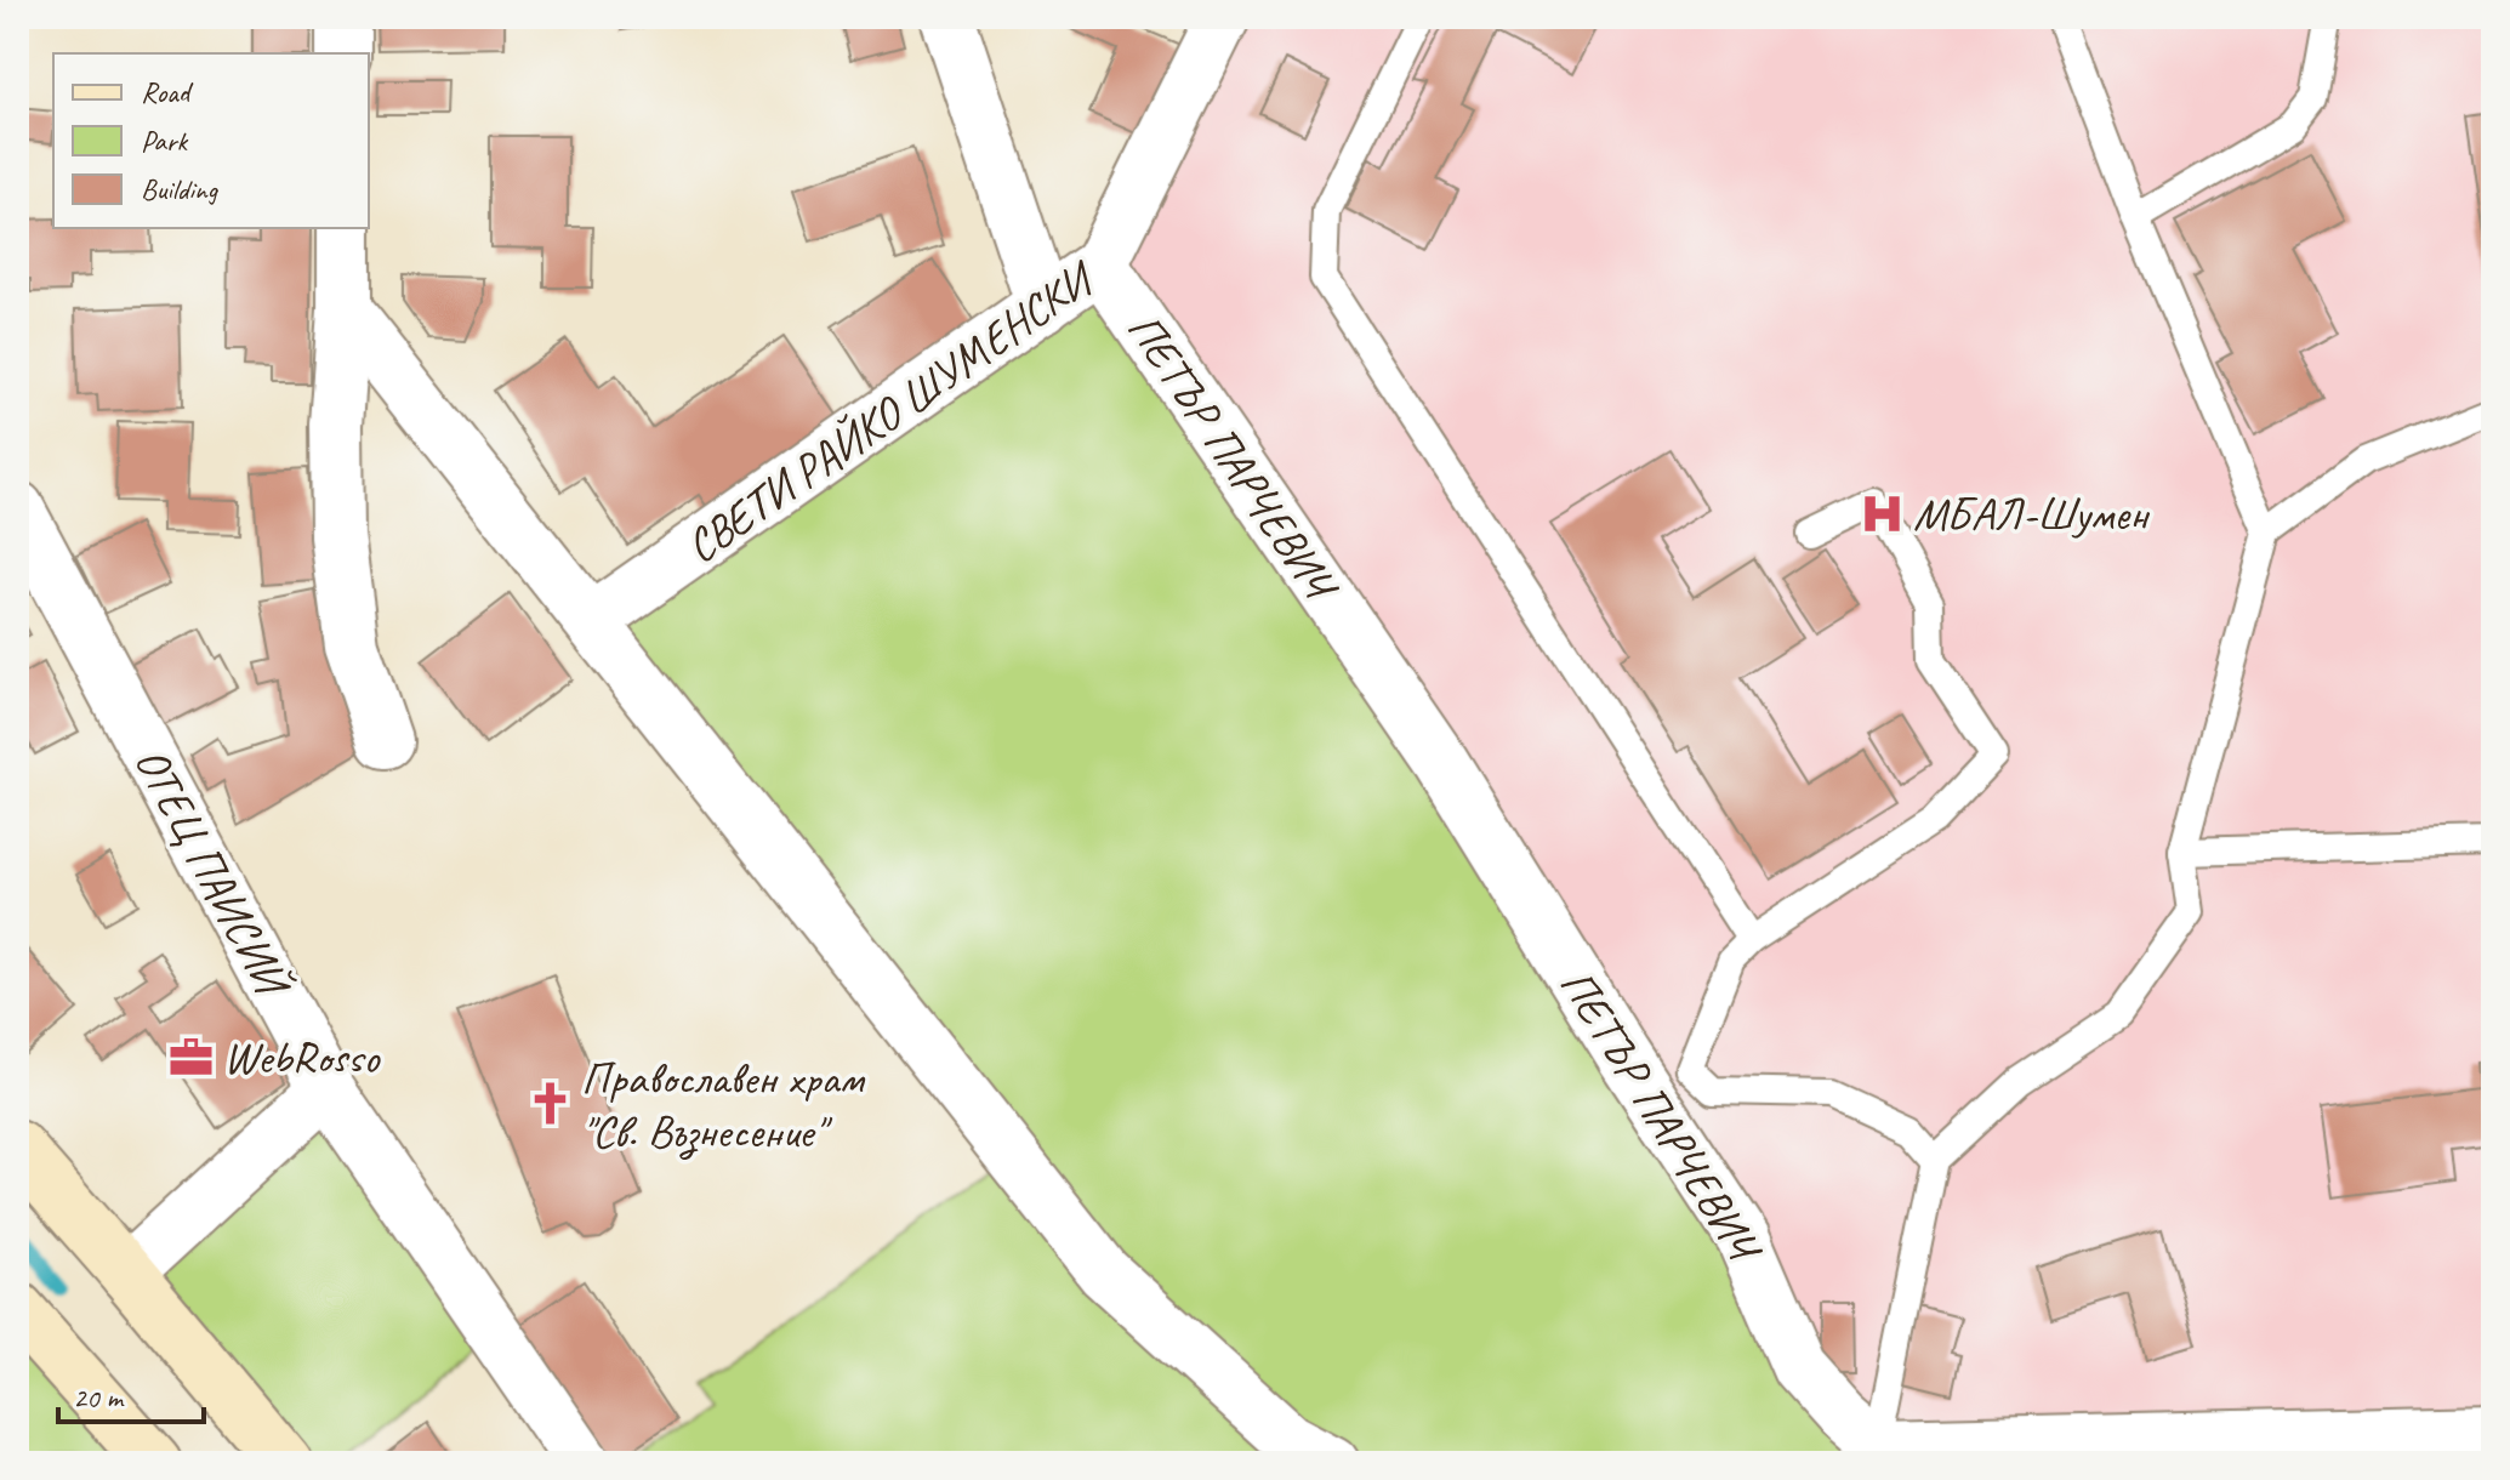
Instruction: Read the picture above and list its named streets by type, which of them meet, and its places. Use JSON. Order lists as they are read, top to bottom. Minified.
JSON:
{"streets":{"street":["СВЕТИ РАЙКО ШУМЕНСКИ","ПЕТЪР ПАРЧЕВИЧ","ОТЕЦ ПАИСИЙ"]},"crossings":[["СВЕТИ РАЙКО ШУМЕНСКИ","ПЕТЪР ПАРЧЕВИЧ"]],"places":{"hospital":["МБАЛ-Шумен"],"office":["WebRosso"],"church":["Православен храм \"Св. Възнесение\""]},"legend":["Road","Park","Building"],"scale_bar":"20 m"}
